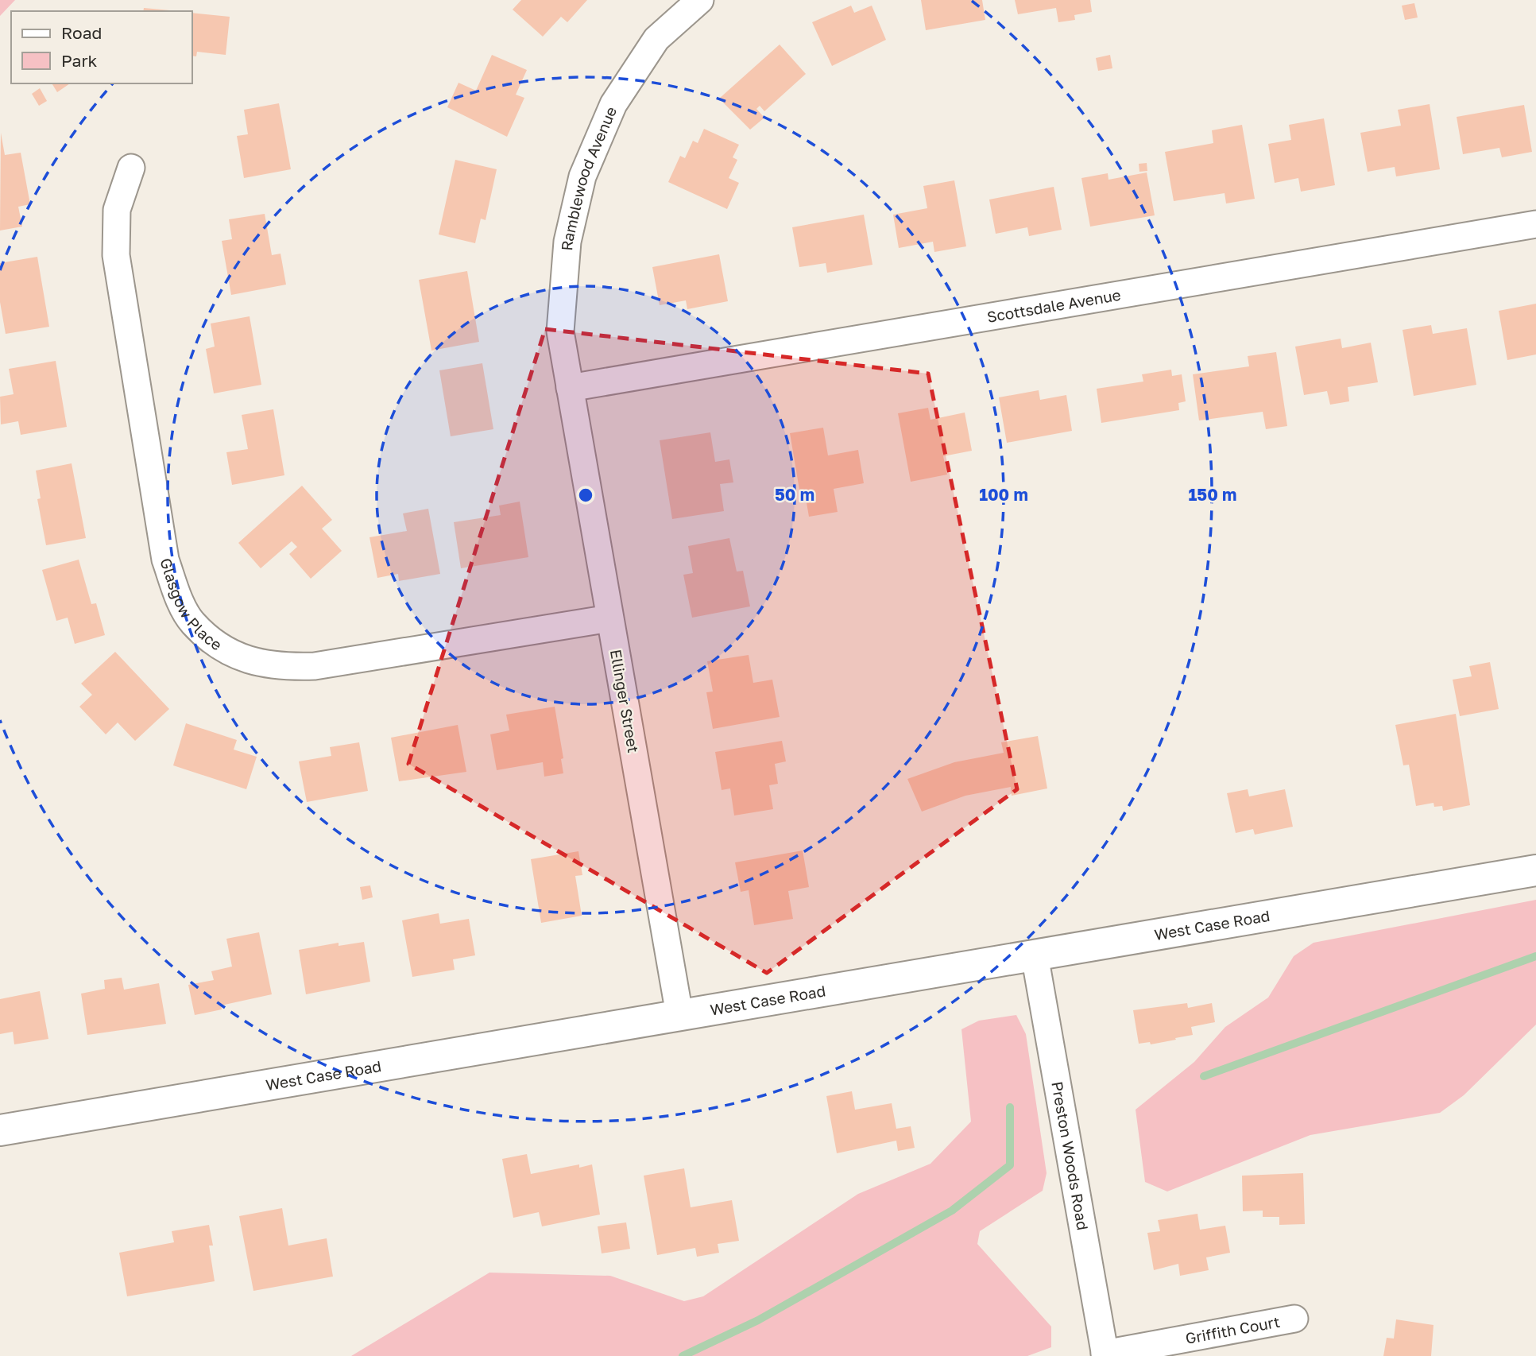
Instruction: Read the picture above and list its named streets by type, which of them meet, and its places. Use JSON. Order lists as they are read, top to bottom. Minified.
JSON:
{"streets":{"main road":["West Case Road"],"street":["Ramblewood Avenue","Scottsdale Avenue","Glasgow Place","Ellinger Street","Preston Woods Road","Griffith Court"]},"crossings":[["Ramblewood Avenue","Scottsdale Avenue"],["Ramblewood Avenue","Ellinger Street"],["Scottsdale Avenue","Ellinger Street"],["Glasgow Place","Ellinger Street"],["Ellinger Street","West Case Road"],["West Case Road","Preston Woods Road"],["Preston Woods Road","Griffith Court"]],"legend":["Road","Park"],"rings":["50 m","100 m","150 m"]}
